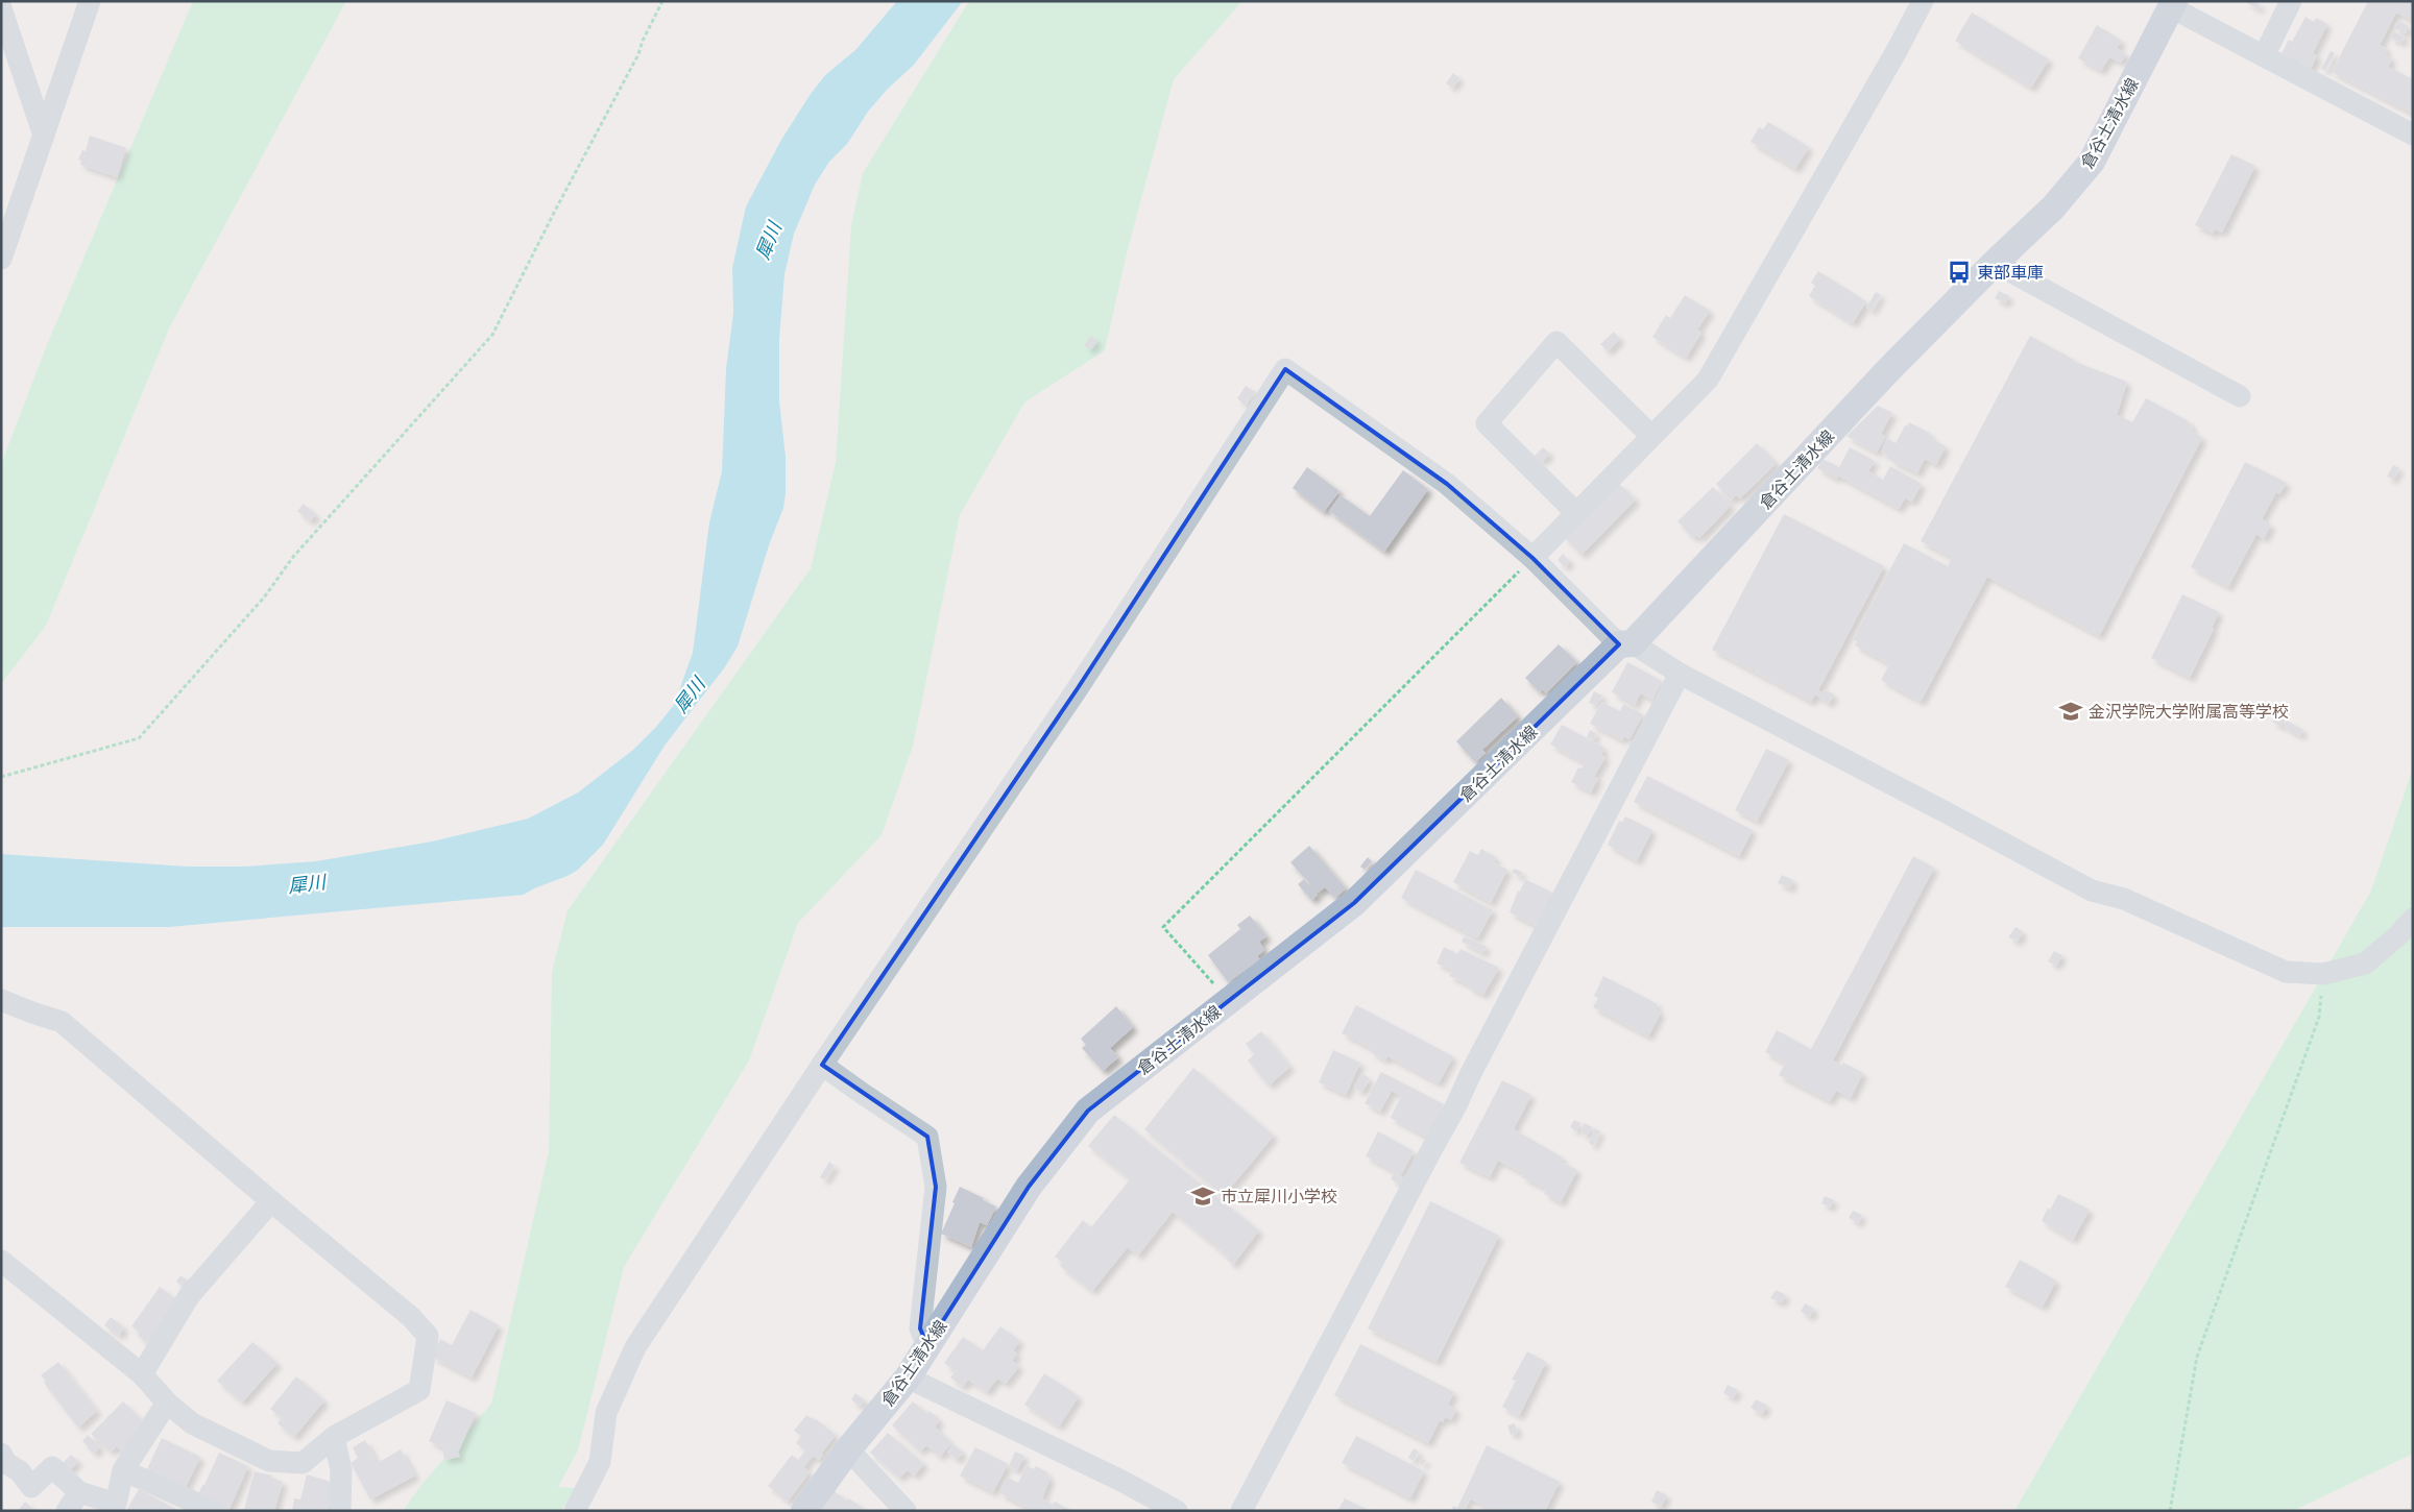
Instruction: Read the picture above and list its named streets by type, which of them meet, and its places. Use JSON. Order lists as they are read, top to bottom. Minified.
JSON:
{"streets":{"main road":["倉谷土清水線"]},"water":["犀川"],"places":{"bus stop":["東部車庫"],"school or university":["金沢学院大学附属高等学校","市立犀川小学校"]}}
